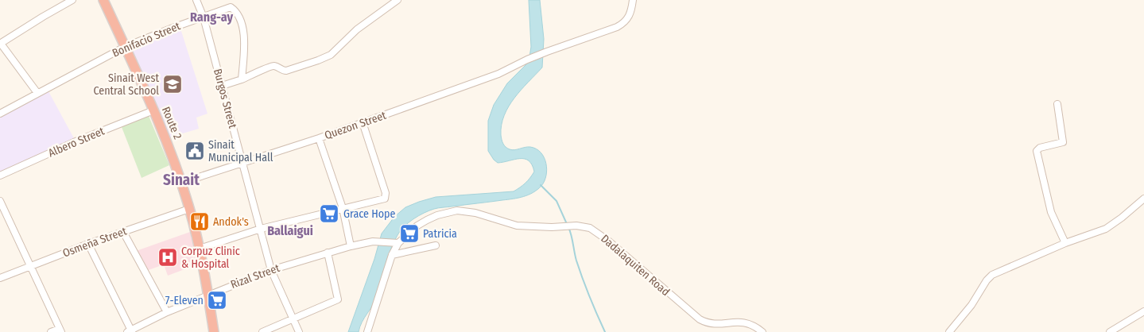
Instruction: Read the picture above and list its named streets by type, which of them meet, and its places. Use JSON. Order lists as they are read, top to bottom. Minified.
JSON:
{"streets":{"highway":["Route 2"],"street":["Bonifacio Street","Burgos Street","Quezon Street","Albero Street","Osmeña Street","Dadalaquiten Road","Rizal Street"]},"crossings":[["Bonifacio Street","Burgos Street"],["Bonifacio Street","Route 2"],["Burgos Street","Quezon Street"],["Burgos Street","Rizal Street"],["Route 2","Quezon Street"],["Route 2","Albero Street"],["Route 2","Osmeña Street"],["Route 2","Rizal Street"],["Dadalaquiten Road","Rizal Street"]],"districts":["Rang-ay","Sinait","Ballaigui"],"places":{"school or university":["Sinait West Central School"],"public building":["Sinait Municipal Hall"],"supermarket":["Grace Hope","Patricia","7-Eleven"],"restaurant":["Andok's"],"hospital":["Corpuz Clinic & Hospital"]}}
